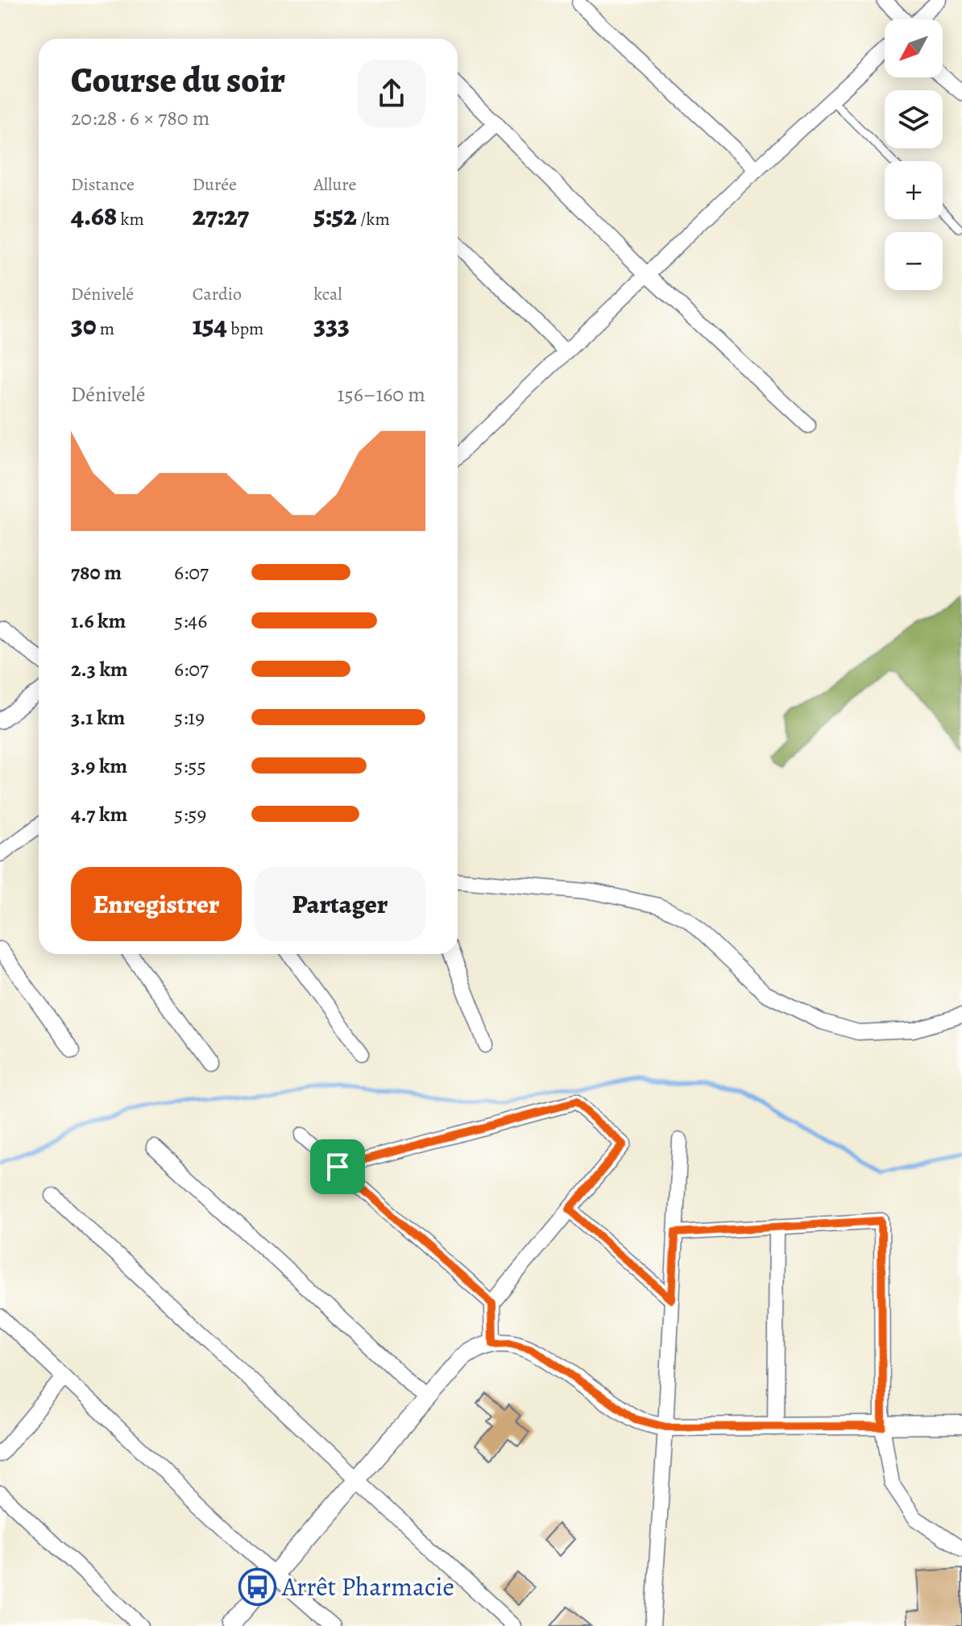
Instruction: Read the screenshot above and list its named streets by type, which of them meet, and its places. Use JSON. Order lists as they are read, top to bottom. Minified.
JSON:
{"places":{"bus stop":["Arrêt Pharmacie"]},"north":"bottom left","page":{"map_buttons":["+","−"],"heading":["Course du soir","20:28 · 6 × 780 m"],"stats":[["Distance","4.68 km"],["Durée","27:27"],["Allure","5:52 /km"],["Dénivelé","30 m"],["Cardio","154 bpm"],["kcal","333"]],"chart":["Dénivelé","156–160 m"],"list":[{"name":"780 m","note":"6:07"},{"name":"1.6 km","note":"5:46"},{"name":"2.3 km","note":"6:07"},{"name":"3.1 km","note":"5:19"},{"name":"3.9 km","note":"5:55"},{"name":"4.7 km","note":"5:59"}],"buttons":["Enregistrer","Partager"]}}
